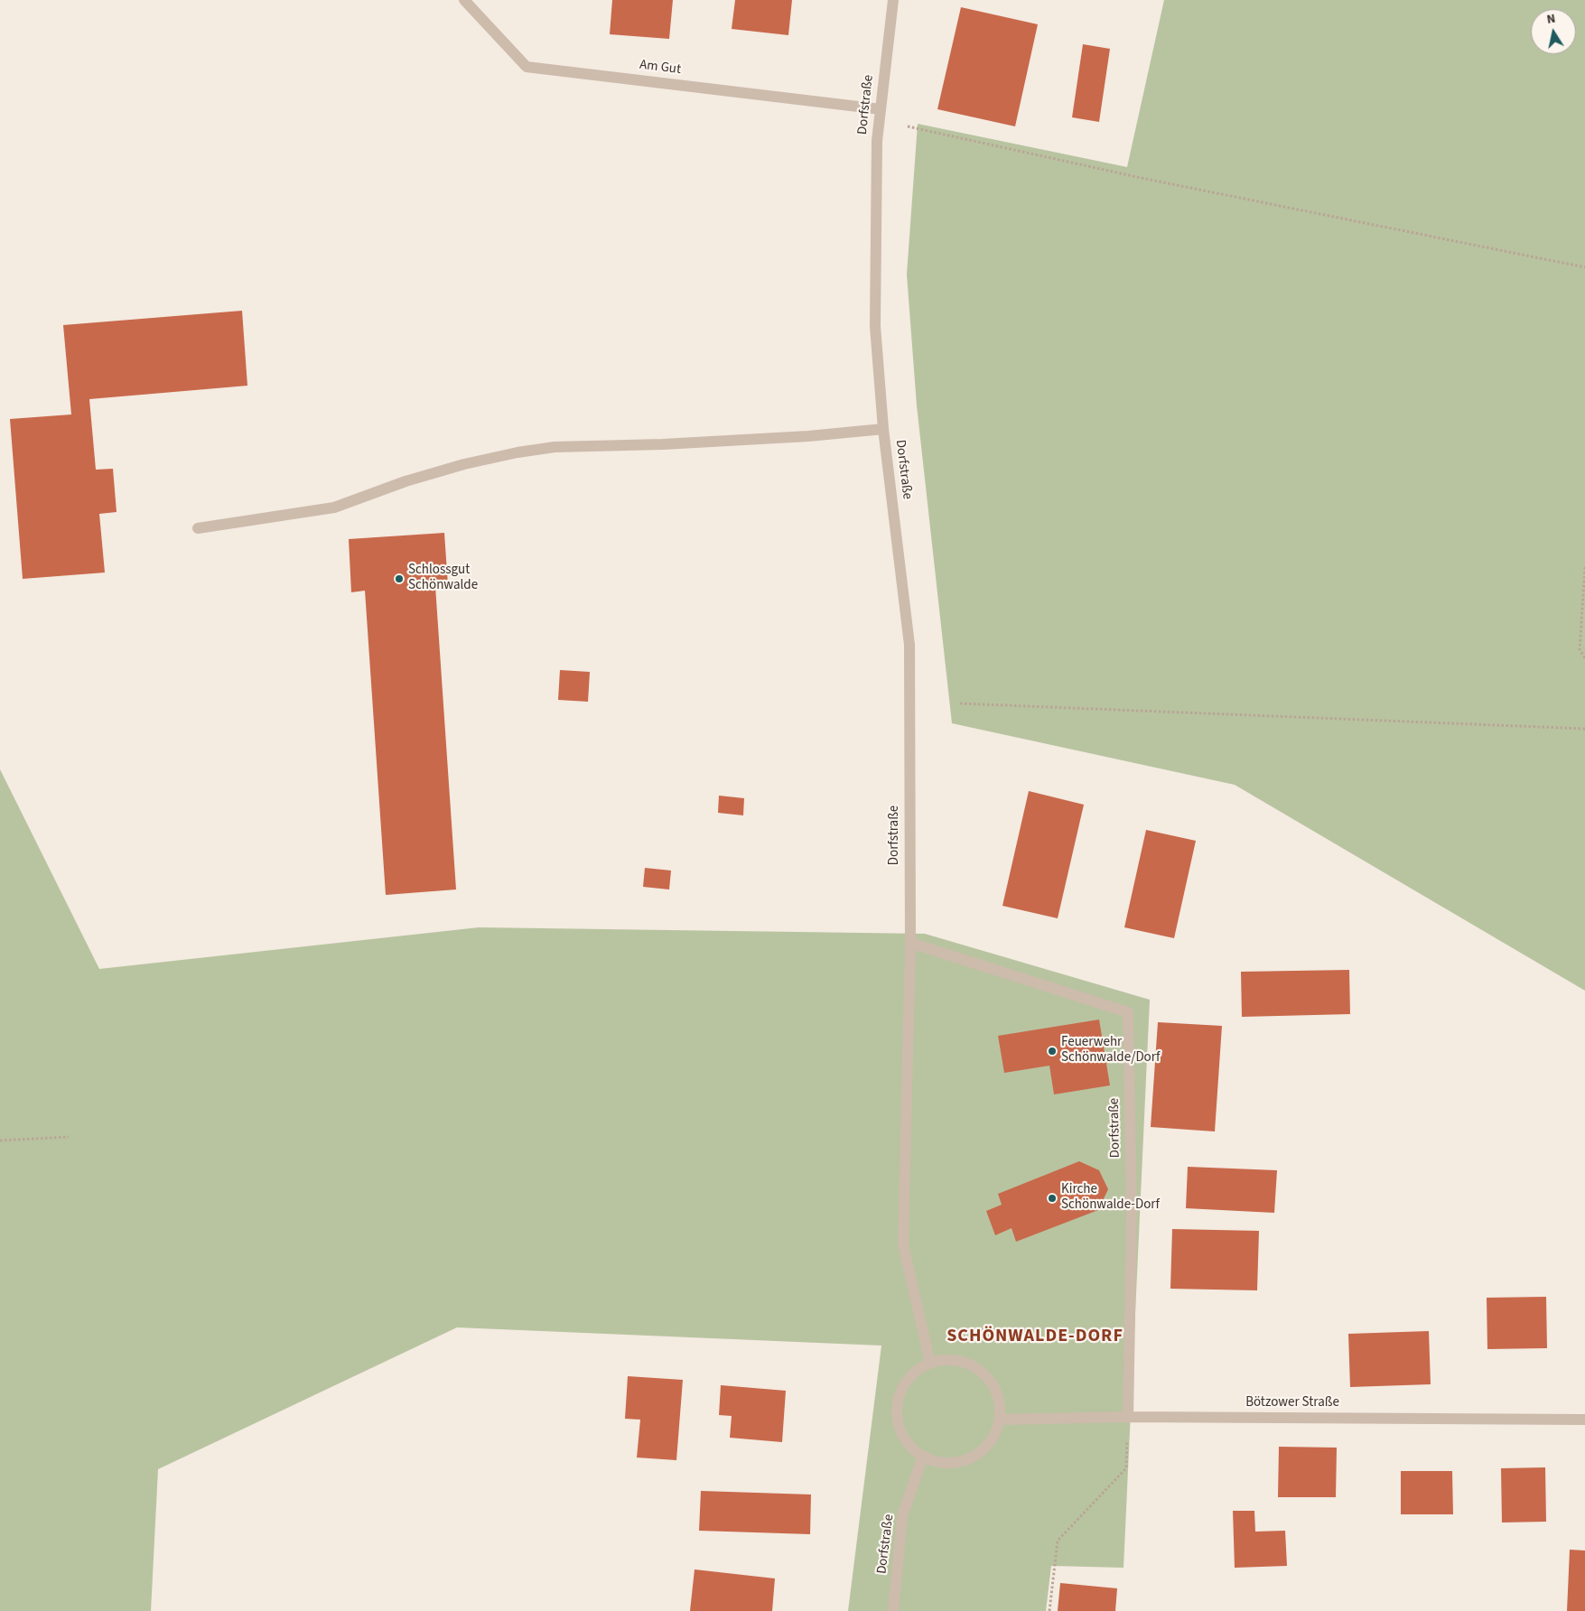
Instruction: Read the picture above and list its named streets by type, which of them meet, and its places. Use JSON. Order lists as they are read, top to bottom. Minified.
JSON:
{"streets":{"street":["Am Gut","Dorfstraße","Bötzower Straße"]},"crossings":[["Am Gut","Dorfstraße"],["Dorfstraße","Bötzower Straße"]],"districts":["SCHÖNWALDE-DORF"],"places":["Schlossgut Schönwalde","Feuerwehr Schönwalde/Dorf","Kirche Schönwalde-Dorf"],"north":"top"}
